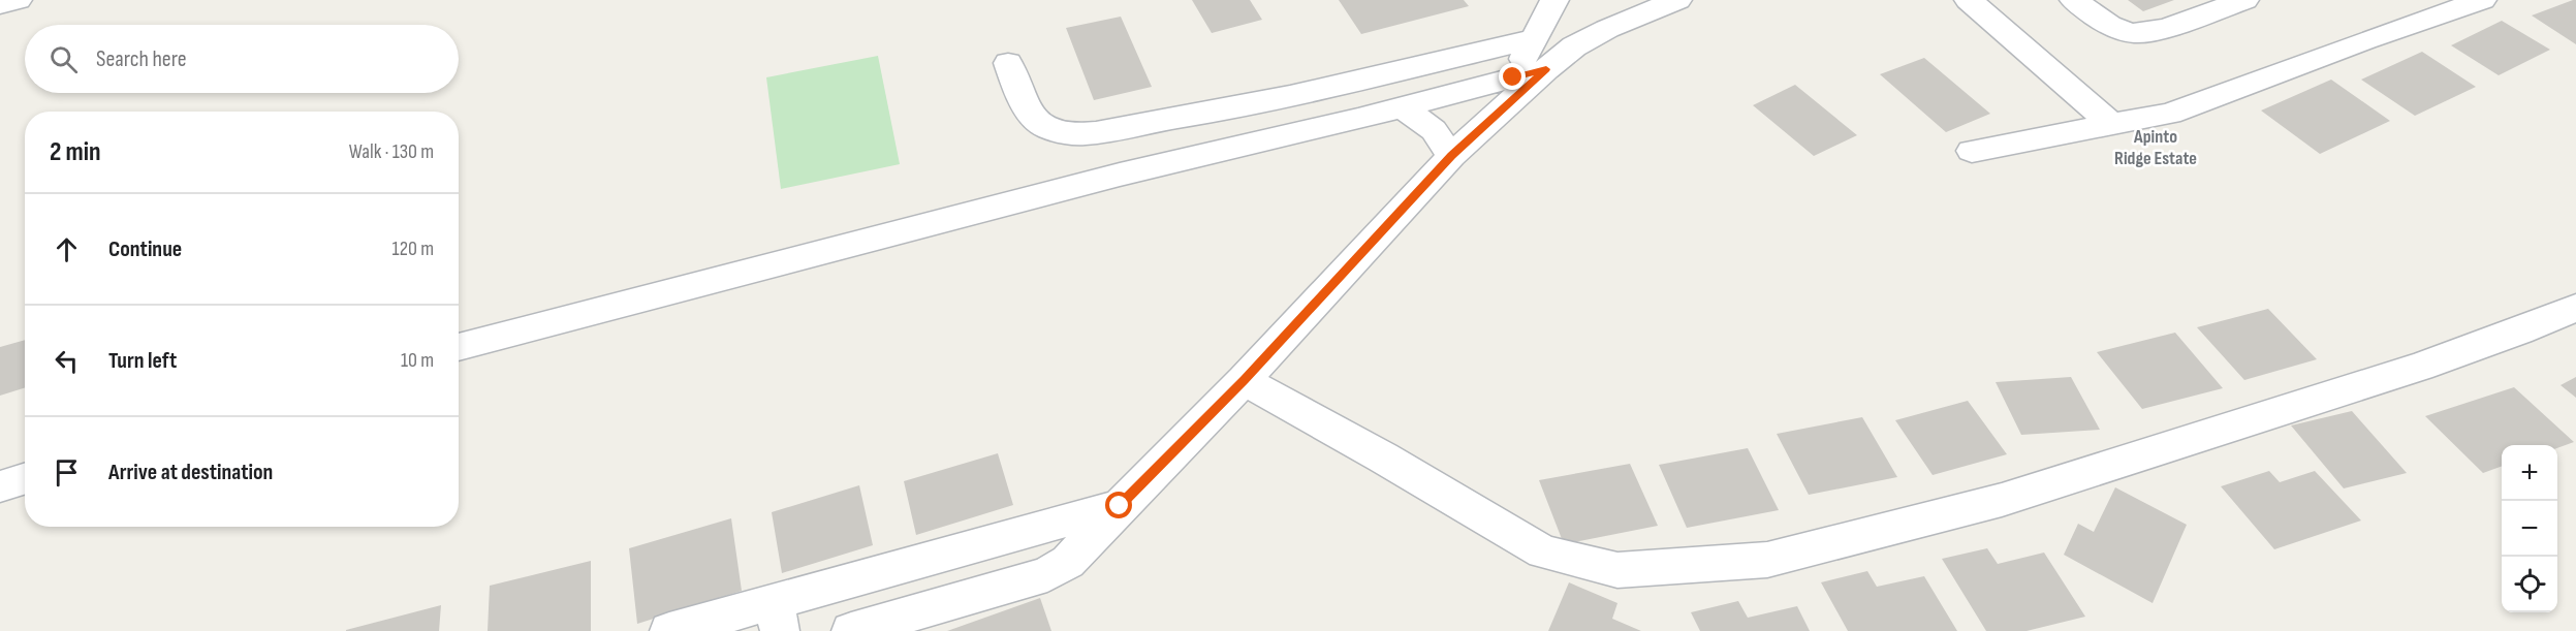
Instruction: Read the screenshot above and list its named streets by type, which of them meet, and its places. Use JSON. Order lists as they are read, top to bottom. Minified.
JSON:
{"districts":["Apinto Ridge Estate"],"page":{"search":"Search here","heading":["2 min","Walk · 130 m"],"list":[["Continue","120 m"],["Turn left","10 m"],"Arrive at destination"],"map_buttons":["+","−"]}}
